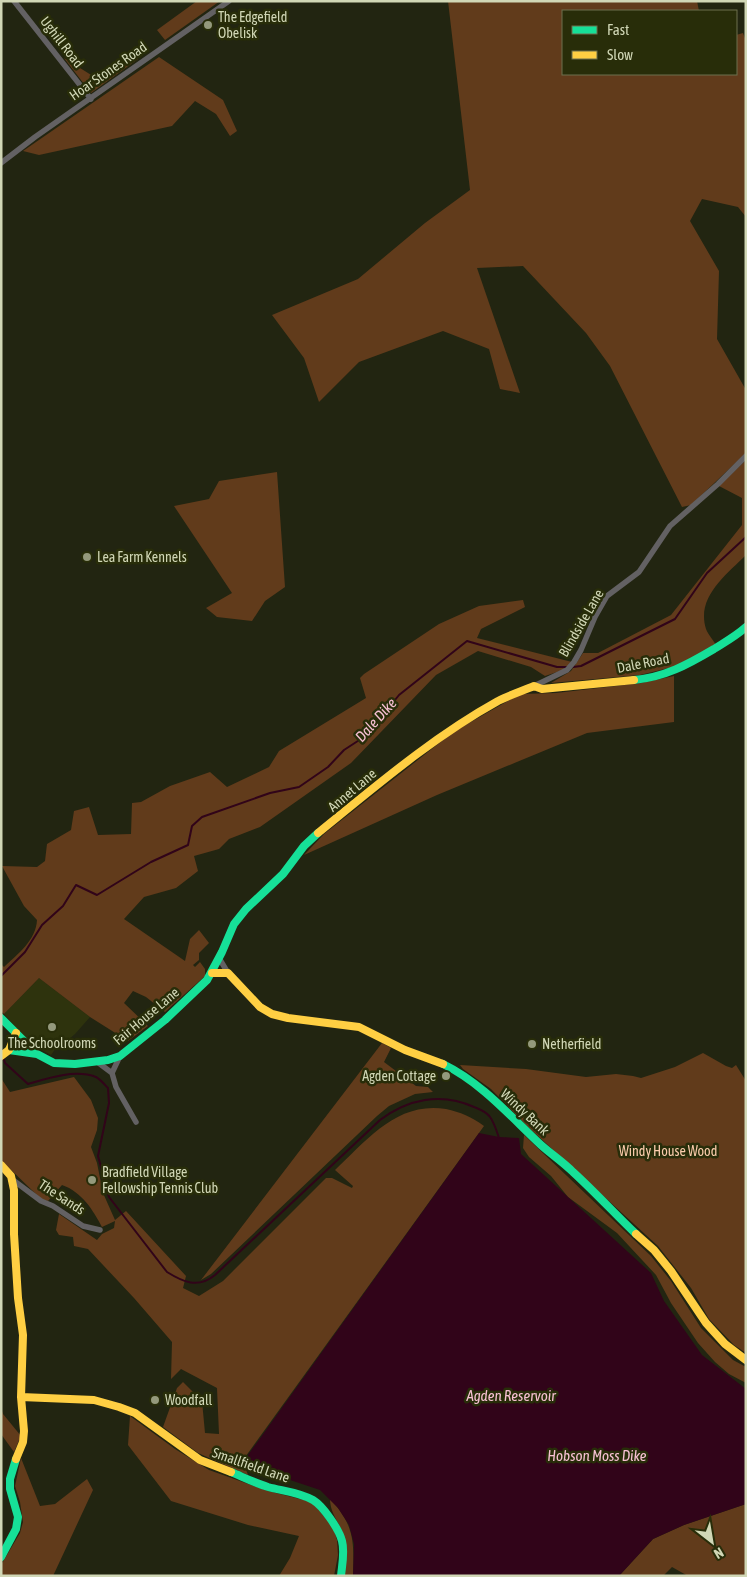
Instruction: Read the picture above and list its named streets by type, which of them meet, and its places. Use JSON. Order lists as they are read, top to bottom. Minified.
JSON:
{"streets":{"street":["Ughill Road","Hoar Stones Road","Blindside Lane","Dale Road","Annet Lane","Fair House Lane","Windy Bank","The Sands","Smallfield Lane"]},"crossings":[["Ughill Road","Hoar Stones Road"],["Blindside Lane","Dale Road"],["Blindside Lane","Annet Lane"],["Dale Road","Annet Lane"],["Annet Lane","Fair House Lane"],["Annet Lane","Windy Bank"],["Fair House Lane","Windy Bank"]],"water":["Dale Dike","Agden Reservoir","Hobson Moss Dike"],"parks":["Windy House Wood"],"places":["The Edgefield Obelisk","Lea Farm Kennels","The Schoolrooms","Netherfield","Agden Cottage","Bradfield Village Fellowship Tennis Club","Woodfall"],"legend":["Fast","Slow"],"north":"bottom right"}
